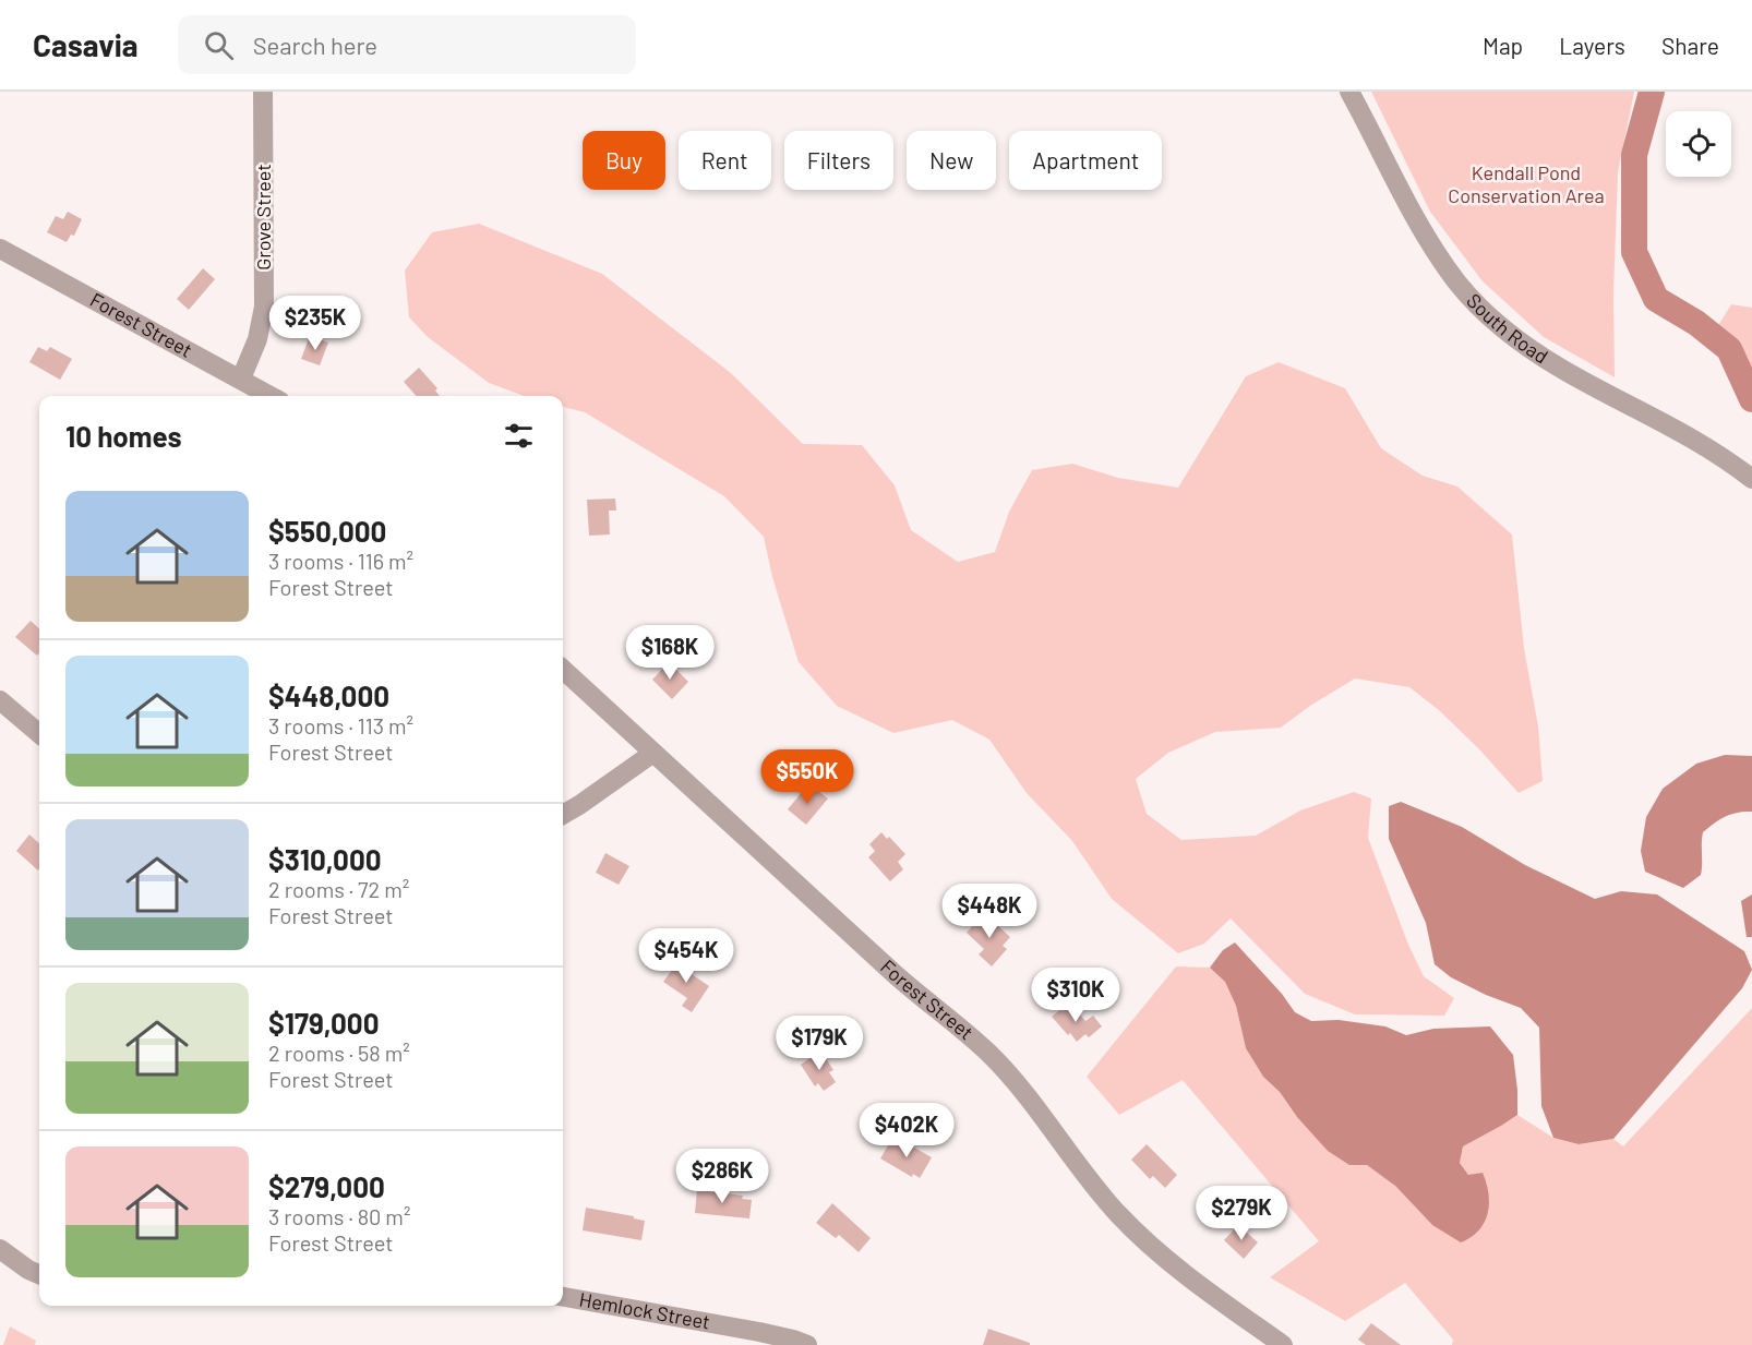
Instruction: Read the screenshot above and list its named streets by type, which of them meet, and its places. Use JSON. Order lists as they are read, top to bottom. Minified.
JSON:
{"streets":{"street":["Grove Street","Forest Street","South Road","Hemlock Street"]},"crossings":[["Grove Street","Forest Street"]],"parks":["Kendall Pond Conservation Area"],"page":{"header":"Casavia","search":"Search here","nav":["Map","Layers","Share"],"chip":["Buy","Rent","Filters","New","Apartment"],"price":["$235K","$168K","$550K","$448K","$454K","$310K","$179K","$402K","$286K","$279K"],"heading":"10 homes","list":[{"name":"$550,000","note":"3 rooms · 116 m² · Forest Street"},{"name":"$448,000","note":"3 rooms · 113 m² · Forest Street"},{"name":"$310,000","note":"2 rooms · 72 m² · Forest Street"},{"name":"$179,000","note":"2 rooms · 58 m² · Forest Street"},{"name":"$279,000","note":"3 rooms · 80 m² · Forest Street"}]}}
